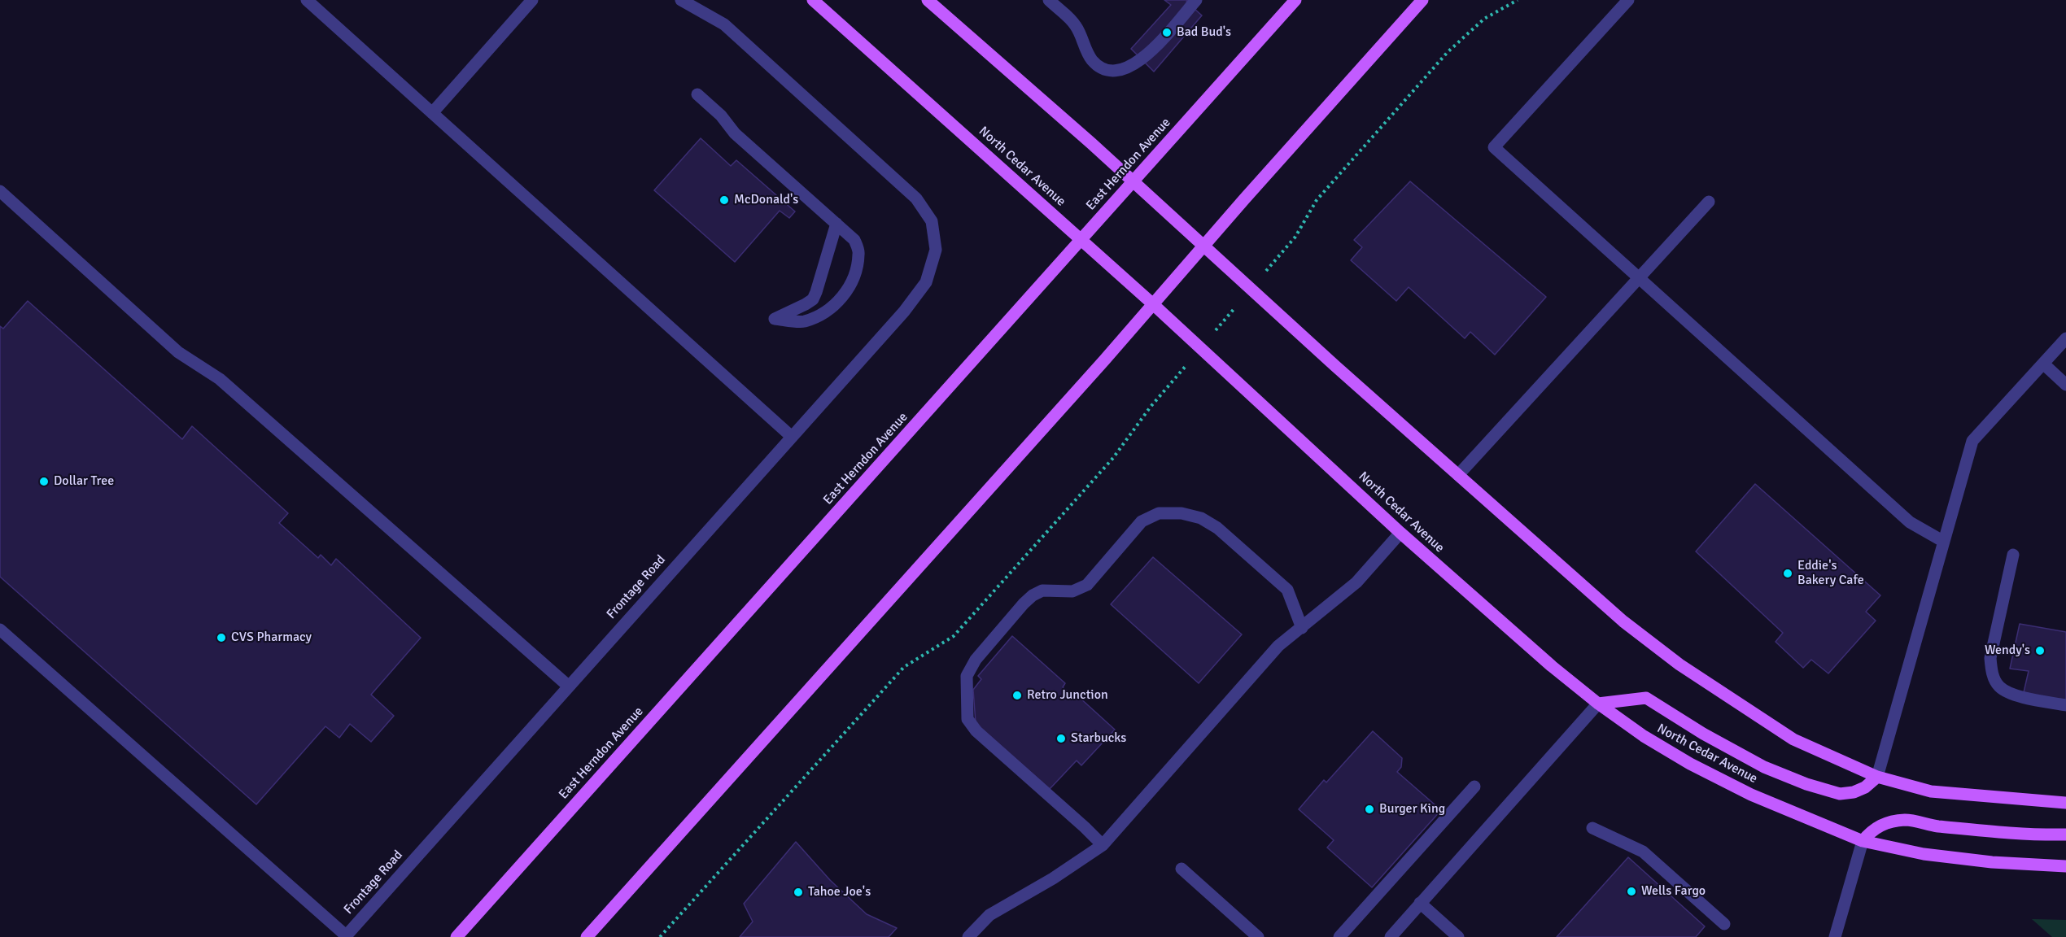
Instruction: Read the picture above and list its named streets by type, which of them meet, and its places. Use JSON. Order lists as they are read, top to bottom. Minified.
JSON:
{"streets":{"main road":["East Herndon Avenue","North Cedar Avenue"],"street":["Frontage Road"]},"crossings":[["East Herndon Avenue","North Cedar Avenue"]],"places":["Bad Bud's","McDonald's","Dollar Tree","Eddie's Bakery Cafe","CVS Pharmacy","Wendy's","Retro Junction","Starbucks","Burger King","Wells Fargo","Tahoe Joe's"]}
